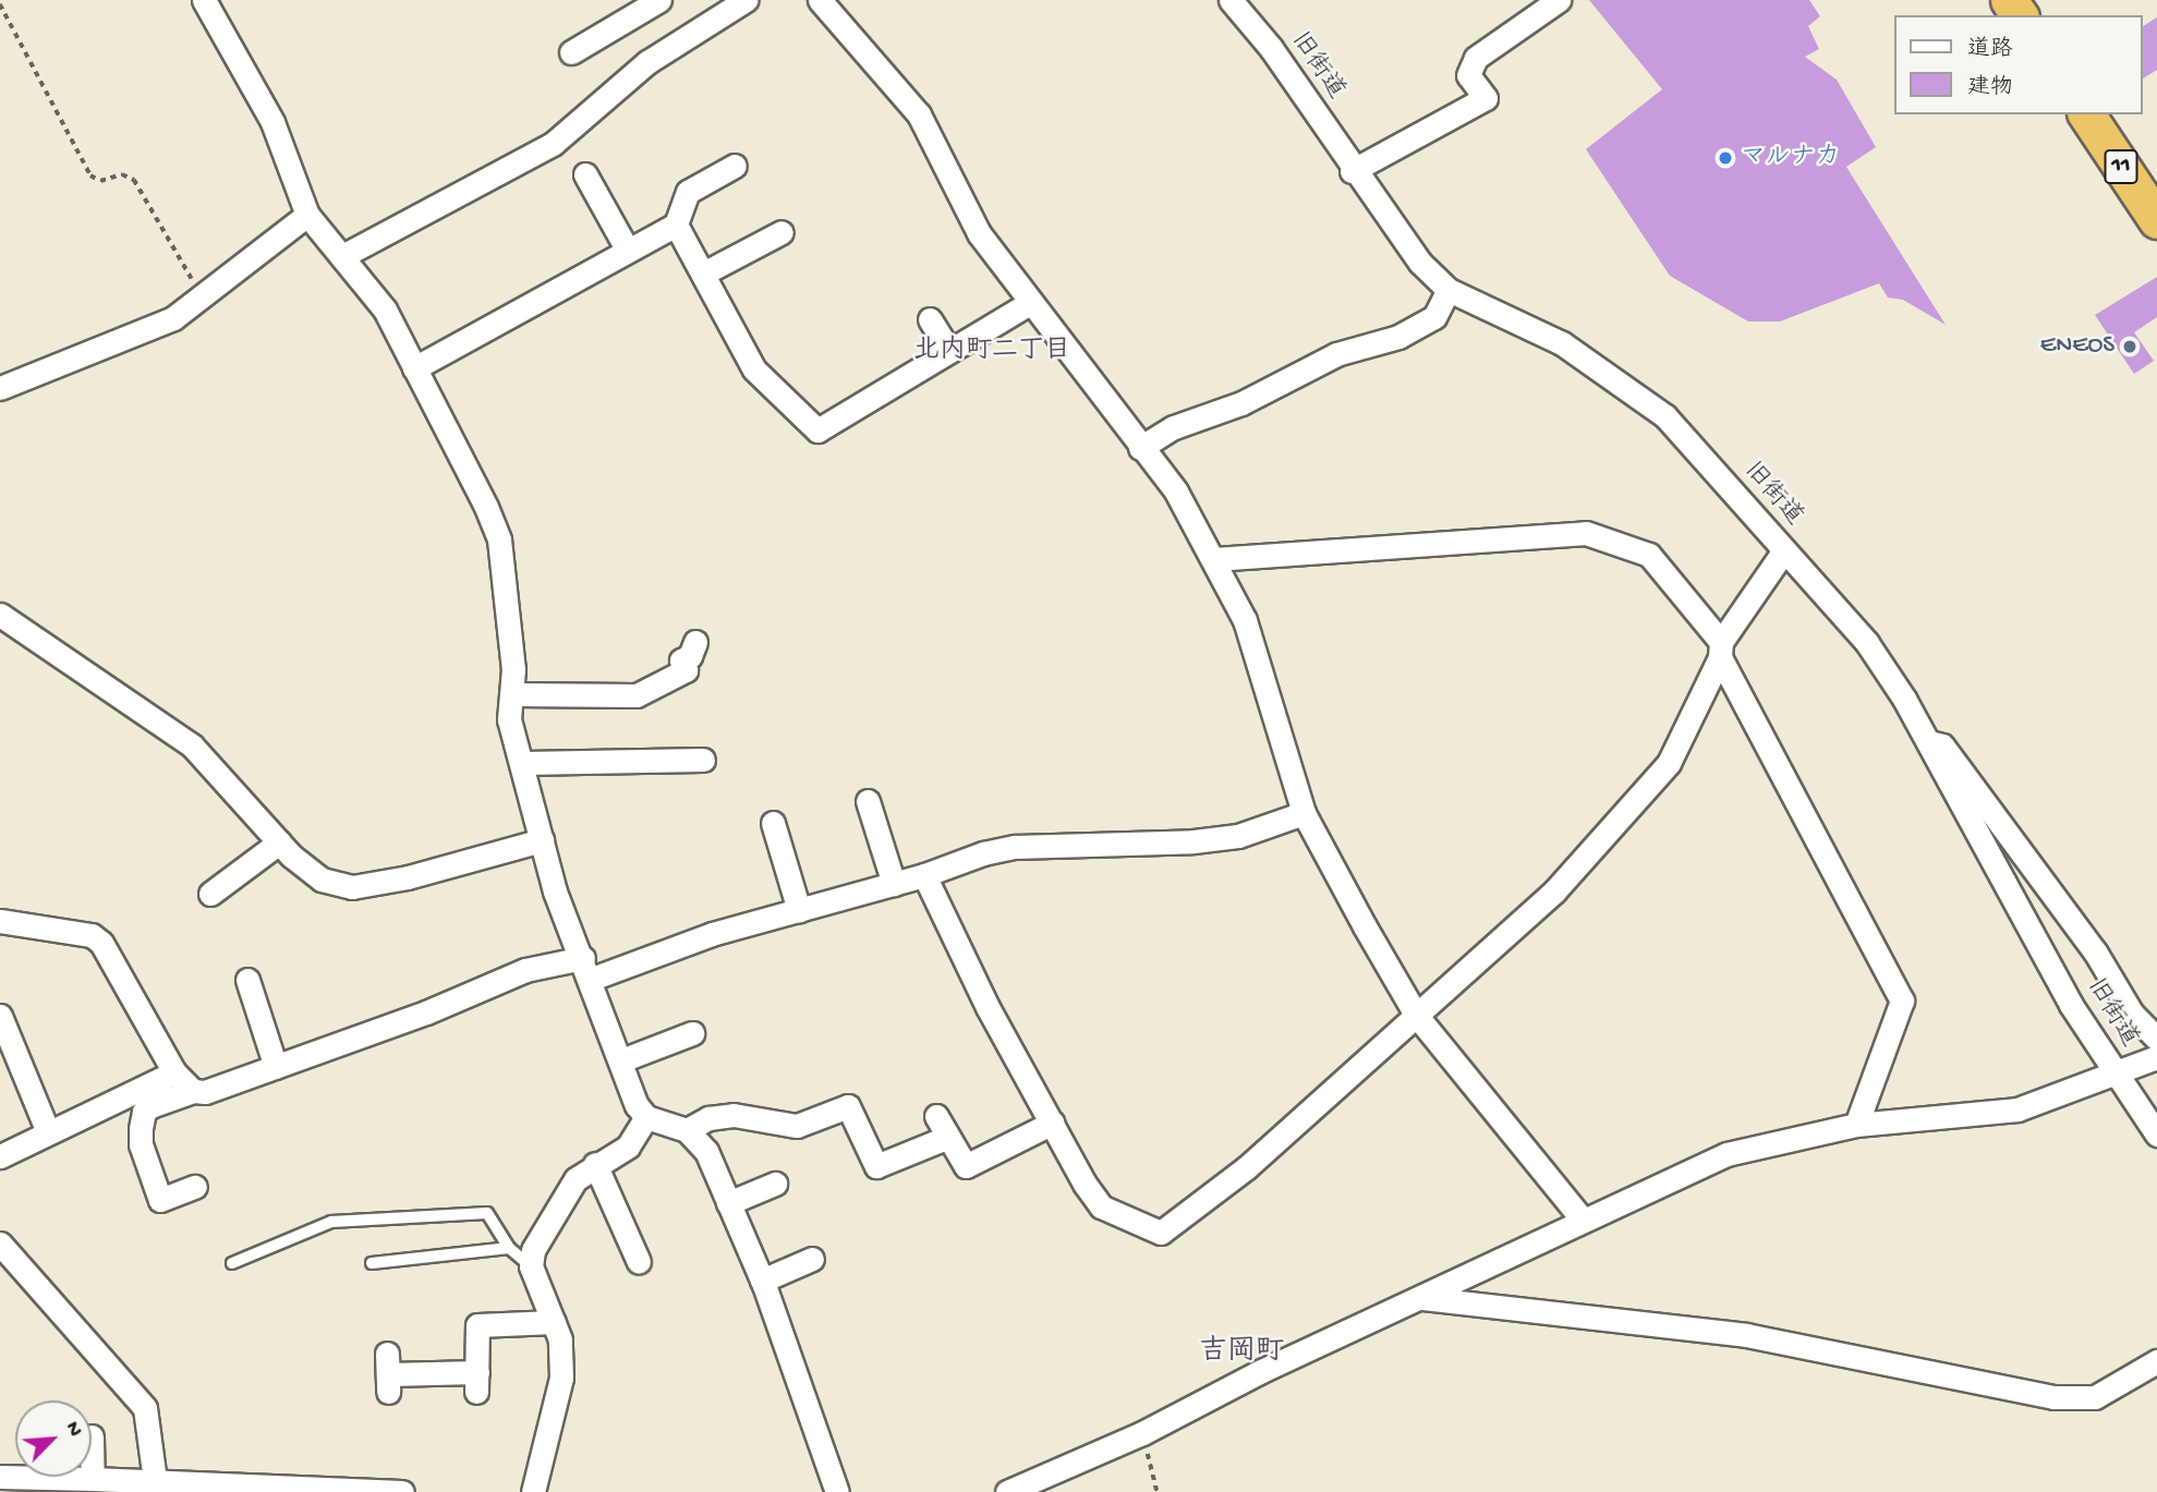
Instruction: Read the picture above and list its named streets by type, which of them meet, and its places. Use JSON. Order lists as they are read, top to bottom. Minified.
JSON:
{"streets":{"highway":["11"],"street":["旧街道"]},"districts":["北内町二丁目","吉岡町"],"places":["マルナカ","ENEOS"],"legend":["道路","建物"],"north":"top right"}
